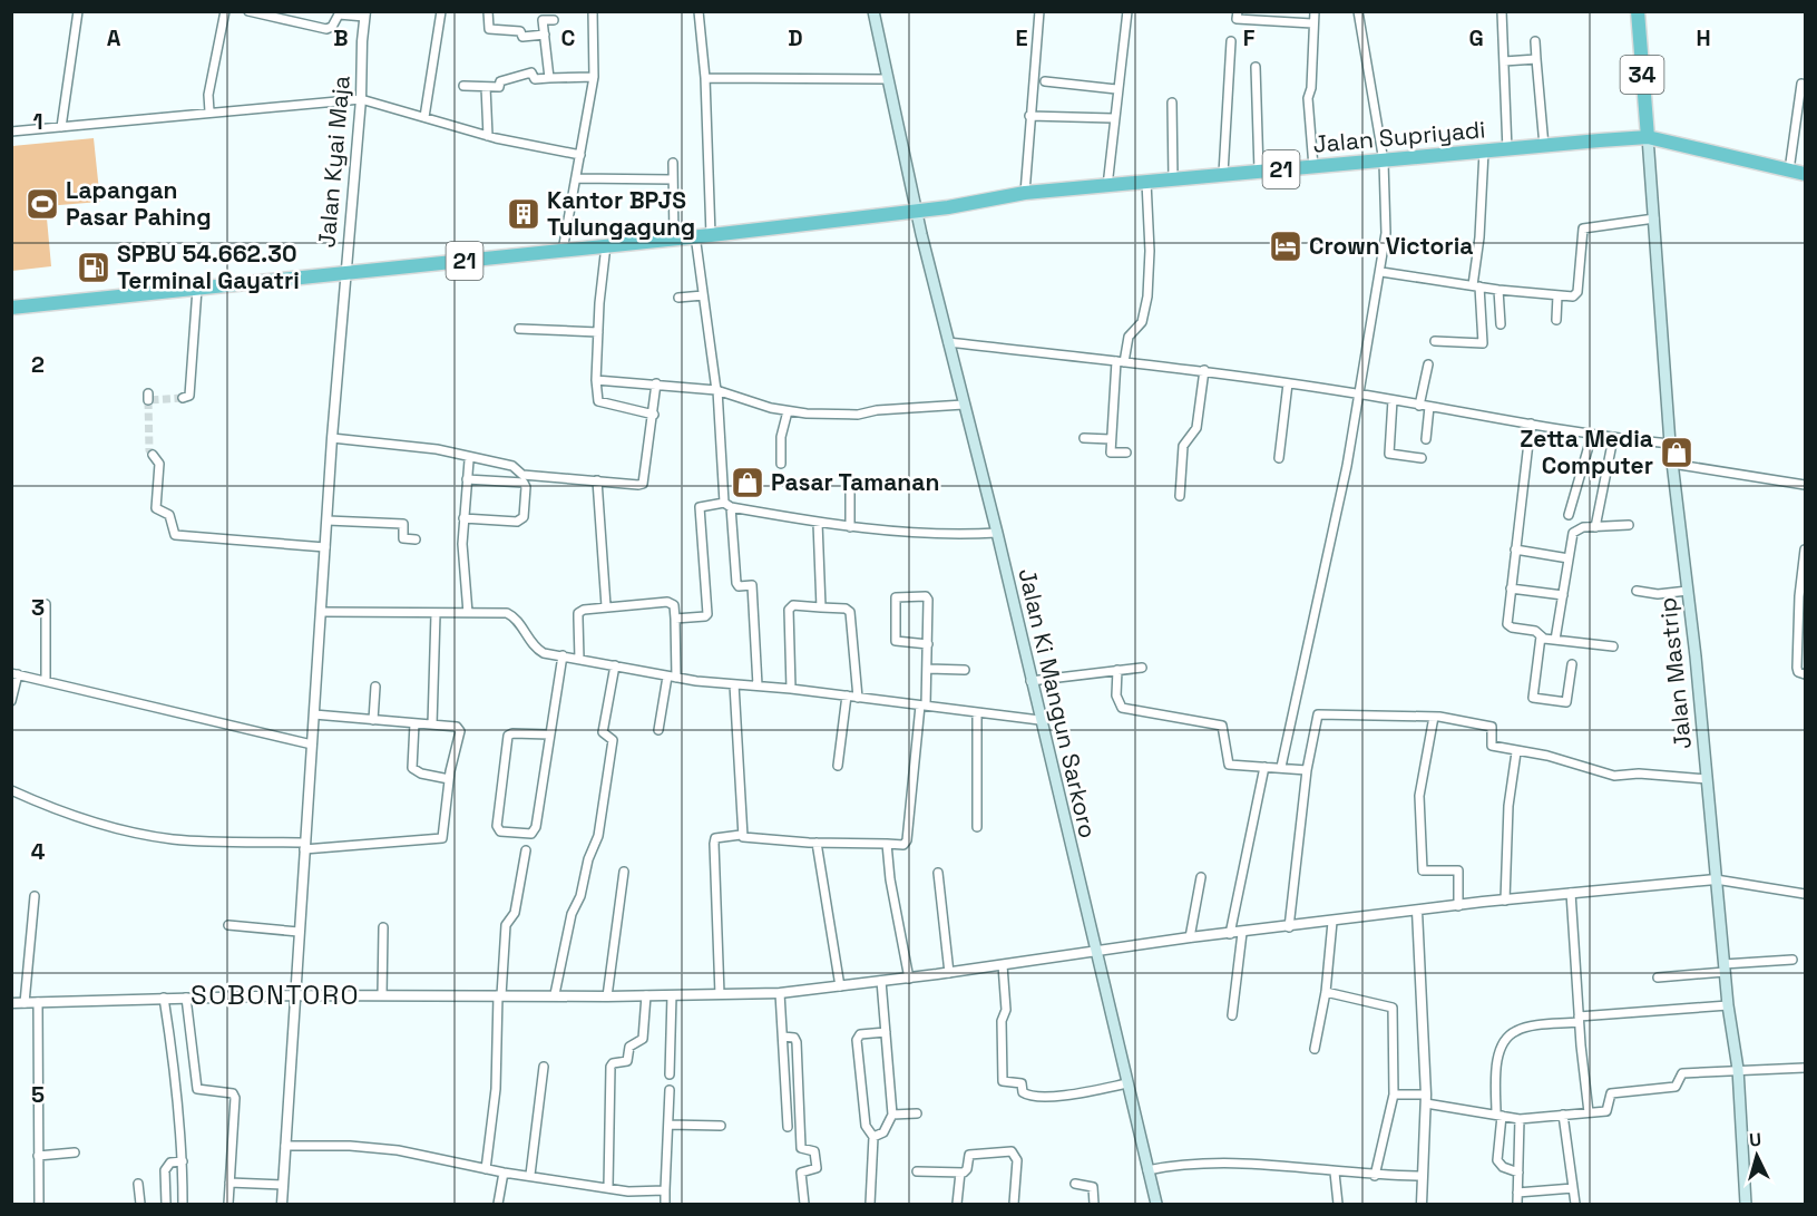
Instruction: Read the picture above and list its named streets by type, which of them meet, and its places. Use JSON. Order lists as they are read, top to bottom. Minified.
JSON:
{"streets":{"highway":["34","Jalan Supriyadi","21"],"main road":["Jalan Mastrip","Jalan Ki Mangun Sarkoro"],"street":["Jalan Kyai Maja"]},"crossings":[["34","Jalan Supriyadi"],["34","21"],["34","Jalan Mastrip"],["Jalan Supriyadi","21"],["Jalan Supriyadi","Jalan Mastrip"],["Jalan Supriyadi","Jalan Ki Mangun Sarkoro"],["Jalan Kyai Maja","21"],["21","Jalan Mastrip"],["21","Jalan Ki Mangun Sarkoro"]],"districts":["SOBONTORO"],"places":{"sports":["Lapangan Pasar Pahing"],"building":["Kantor BPJS Tulungagung"],"hotel":["Crown Victoria"],"fuel station":["SPBU 54.662.30 Terminal Gayatri"],"shop":["Zetta Media Computer","Pasar Tamanan"]},"north":"top","grid":{"columns":["A","B","C","D","E","F","G","H"],"rows":["1","2","3","4","5"]}}
